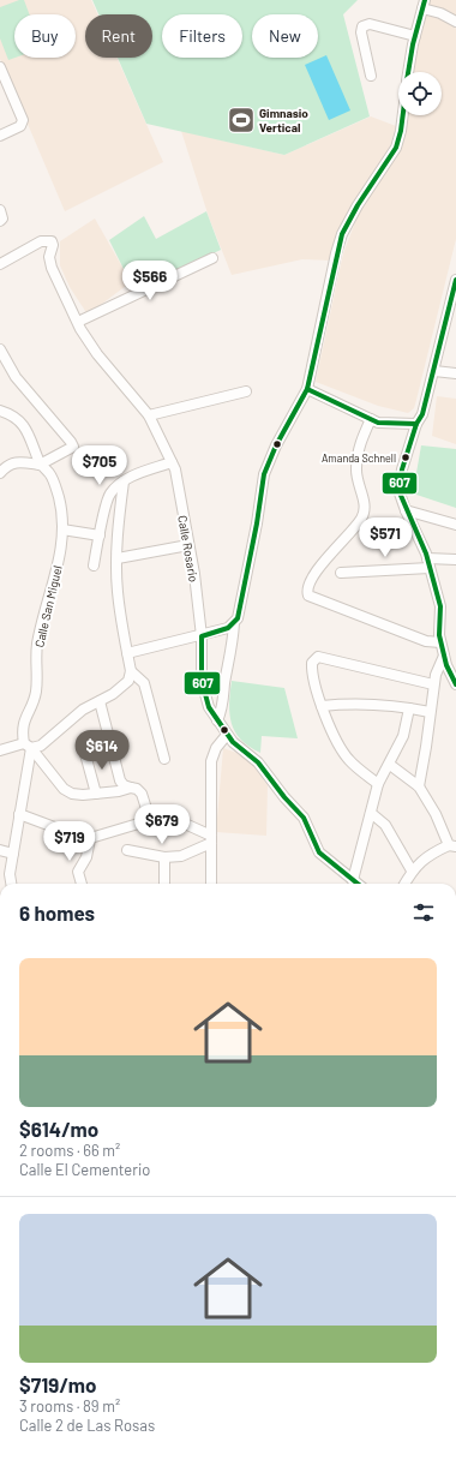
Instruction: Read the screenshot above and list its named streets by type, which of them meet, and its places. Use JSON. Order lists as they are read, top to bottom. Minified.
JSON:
{"streets":{"street":["Calle Rosario","Calle San Miguel"]},"places":{"sports":["Gimnasio Vertical"],"other":["Amanda Schnell"]},"lines":["transit line 607"],"page":{"chip":["Buy","Rent","Filters","New"],"price":["$566","$705","$571","$614","$679","$719"],"heading":"6 homes","list":[{"name":"$614/mo","note":"2 rooms · 66 m² · Calle El Cementerio"},{"name":"$719/mo","note":"3 rooms · 89 m² · Calle 2 de Las Rosas"}]}}
